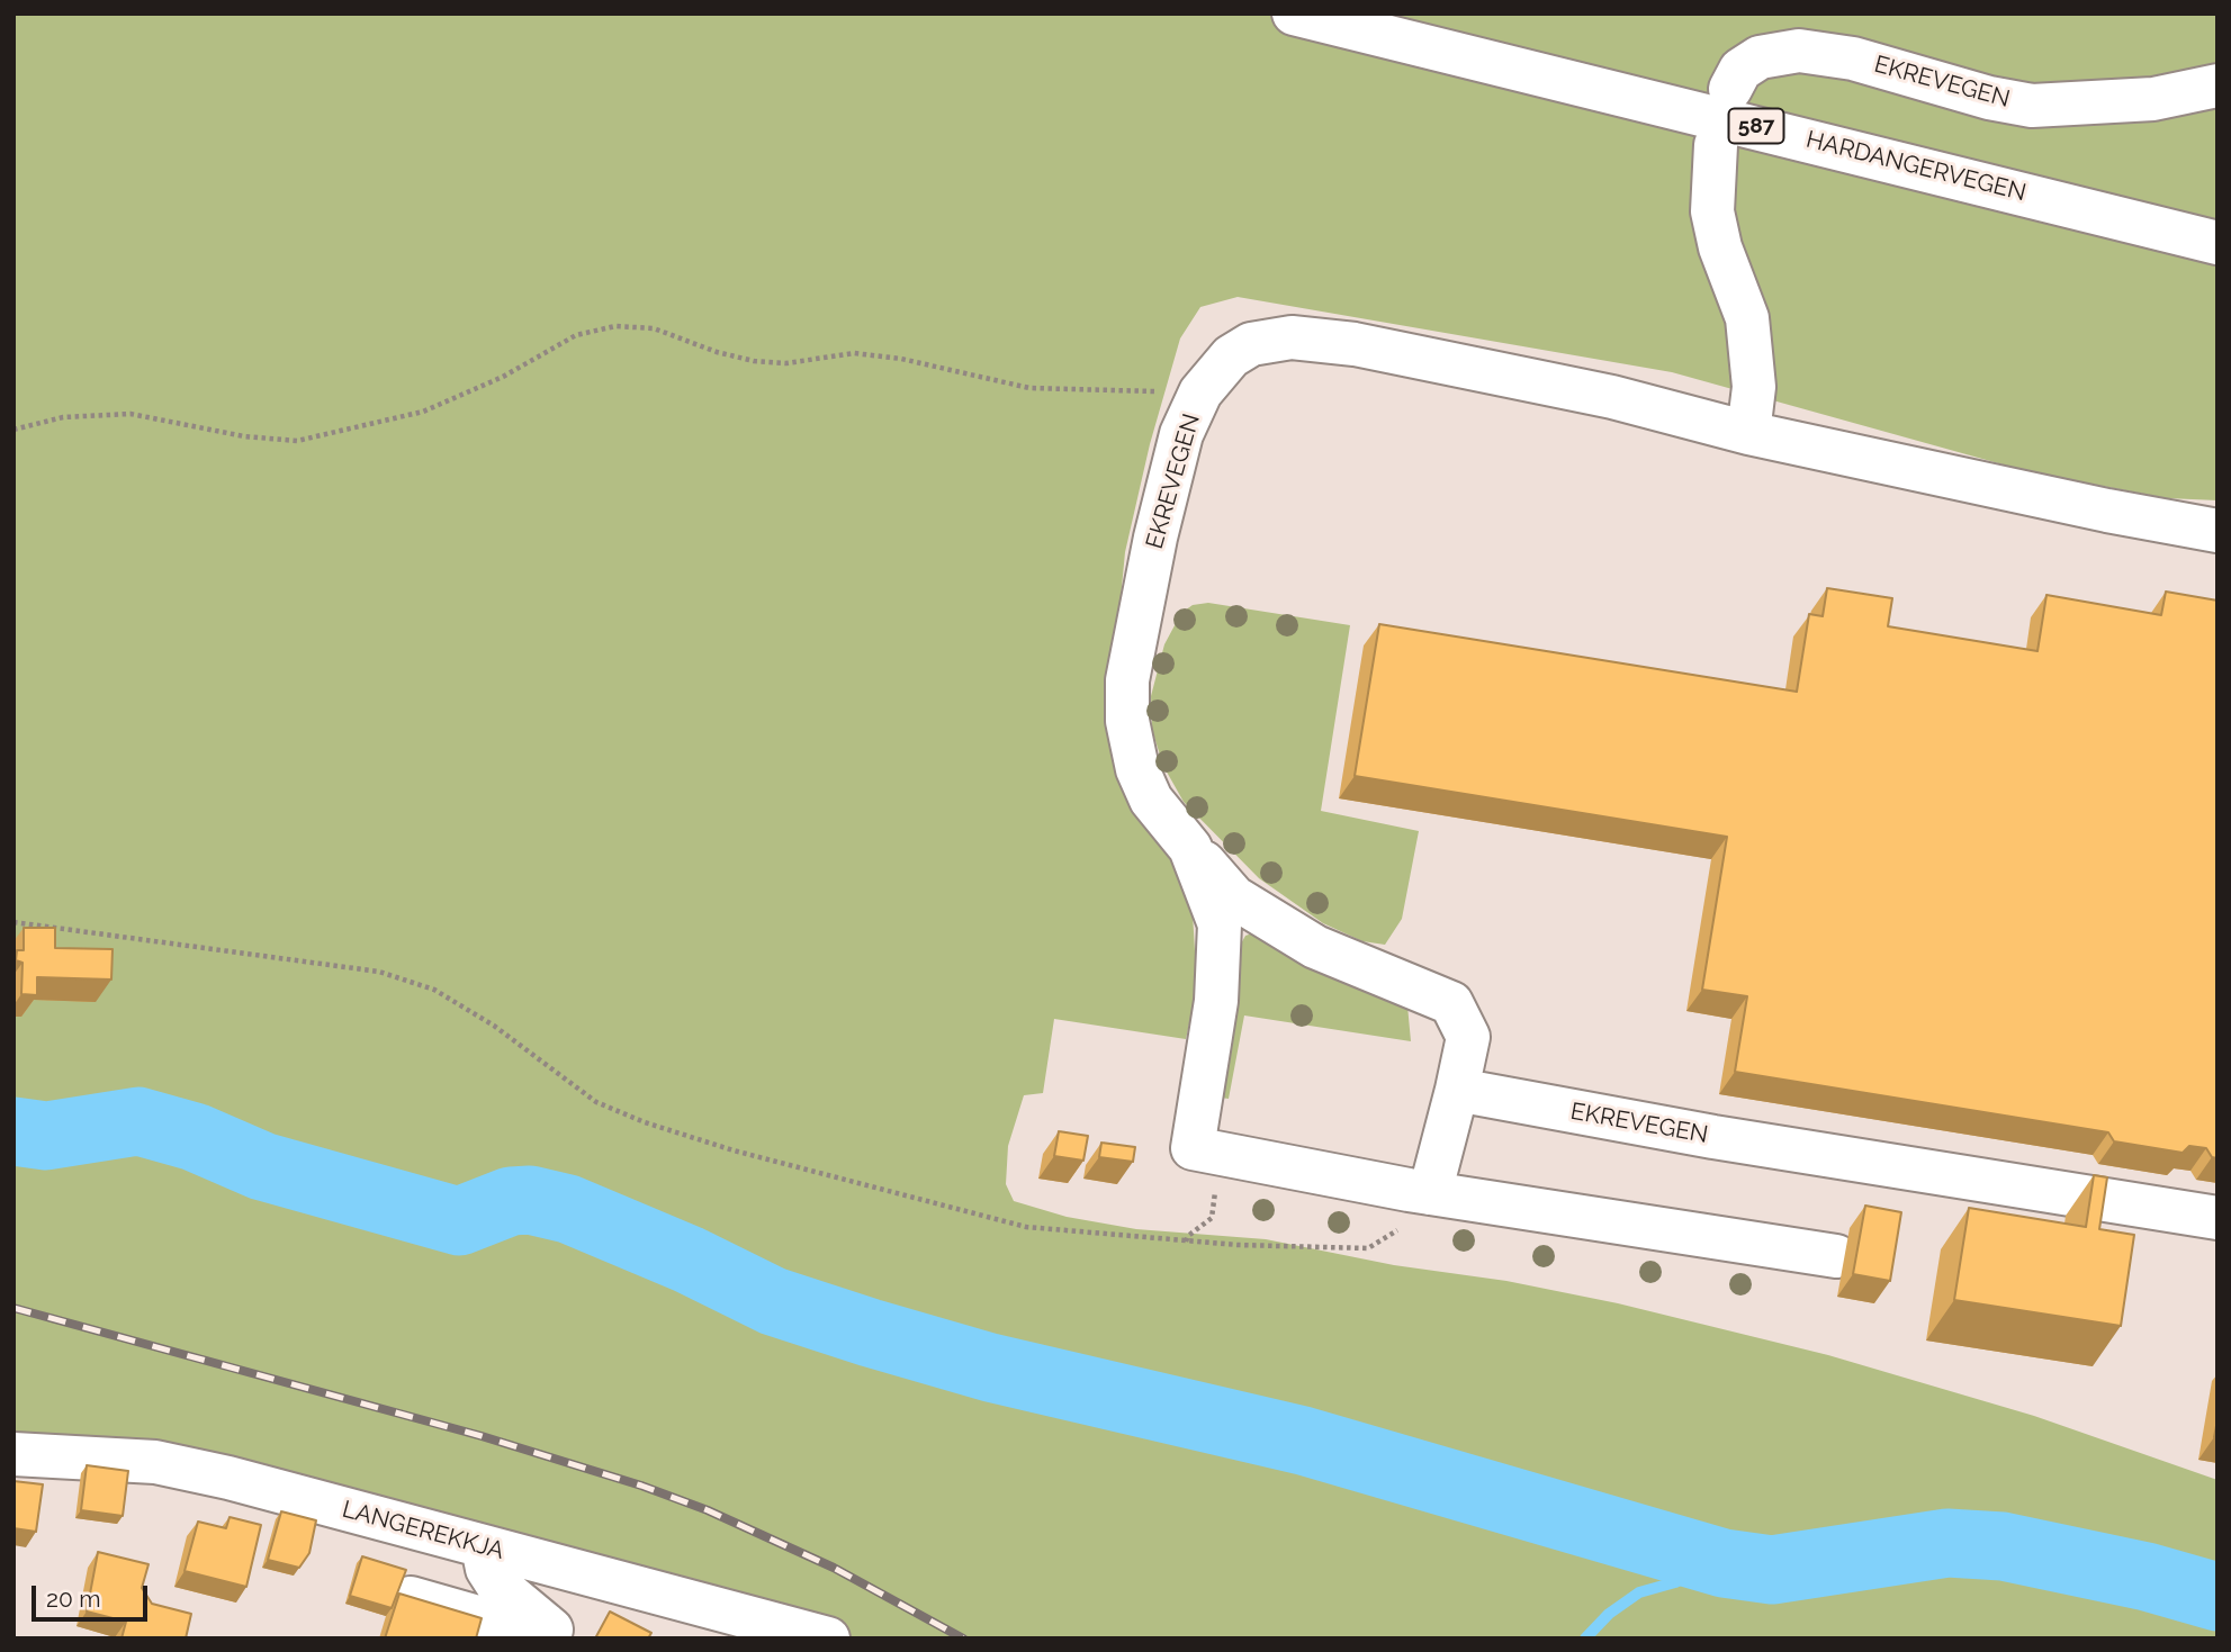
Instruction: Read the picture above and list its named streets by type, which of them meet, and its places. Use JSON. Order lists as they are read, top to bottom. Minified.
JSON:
{"streets":{"main road":["EKREVEGEN","587","HARDANGERVEGEN","LANGEREKKJA"]},"scale_bar":"20 m"}
